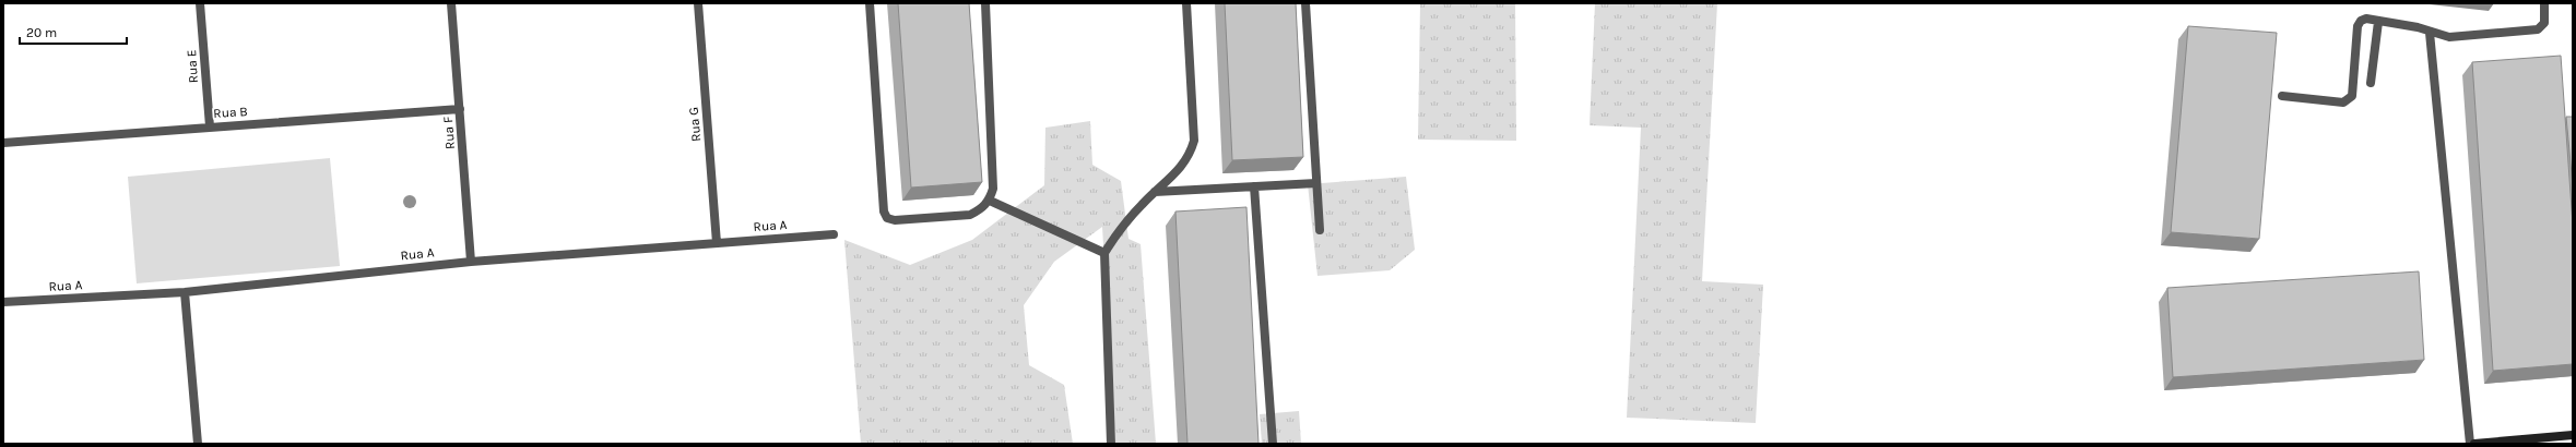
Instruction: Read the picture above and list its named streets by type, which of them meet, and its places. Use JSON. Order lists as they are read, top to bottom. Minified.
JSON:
{"streets":{"street":["Rua E","Rua B","Rua G","Rua F","Rua A"]},"crossings":[["Rua E","Rua B"],["Rua B","Rua F"],["Rua G","Rua A"],["Rua F","Rua A"]],"scale_bar":"20 m"}
